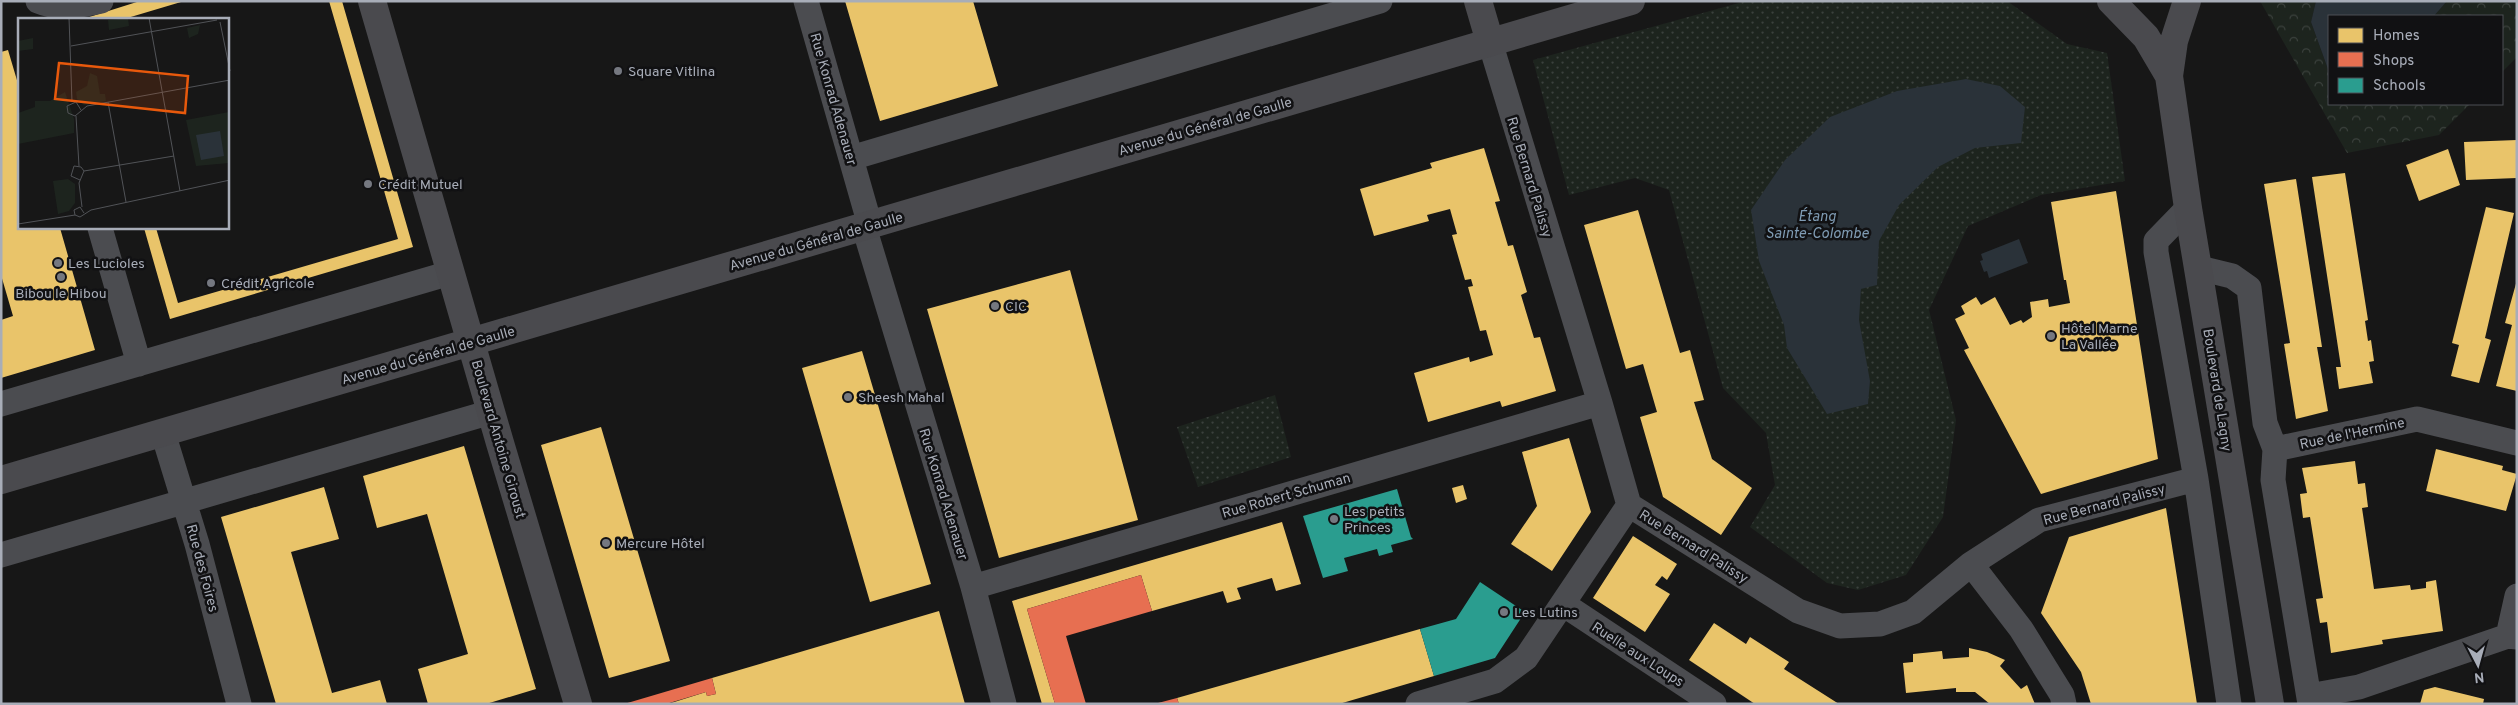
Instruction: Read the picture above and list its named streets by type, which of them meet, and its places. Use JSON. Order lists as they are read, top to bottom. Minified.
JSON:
{"streets":{"main road":["Avenue du Général de Gaulle","Boulevard de Lagny","Boulevard Antoine Giroust"],"street":["Rue Konrad Adenauer","Rue Bernard Palissy","Rue de l'Hermine","Rue Robert Schuman","Rue des Foires","Ruelle aux Loups"]},"crossings":[["Rue Konrad Adenauer","Avenue du Général de Gaulle"],["Rue Konrad Adenauer","Rue Robert Schuman"],["Avenue du Général de Gaulle","Rue Bernard Palissy"],["Avenue du Général de Gaulle","Boulevard Antoine Giroust"],["Avenue du Général de Gaulle","Rue des Foires"],["Rue Bernard Palissy","Rue Robert Schuman"]],"water":["Étang Sainte-Colombe"],"places":["Square Vitlina","Crédit Mutuel","Les Lucioles","Bibou le Hibou","Crédit Agricole","CIC","Hôtel Marne La Vallée","Sheesh Mahal","Les petits Princes","Mercure Hôtel","Les Lutins"],"legend":["Homes","Shops","Schools"],"north":"bottom"}
